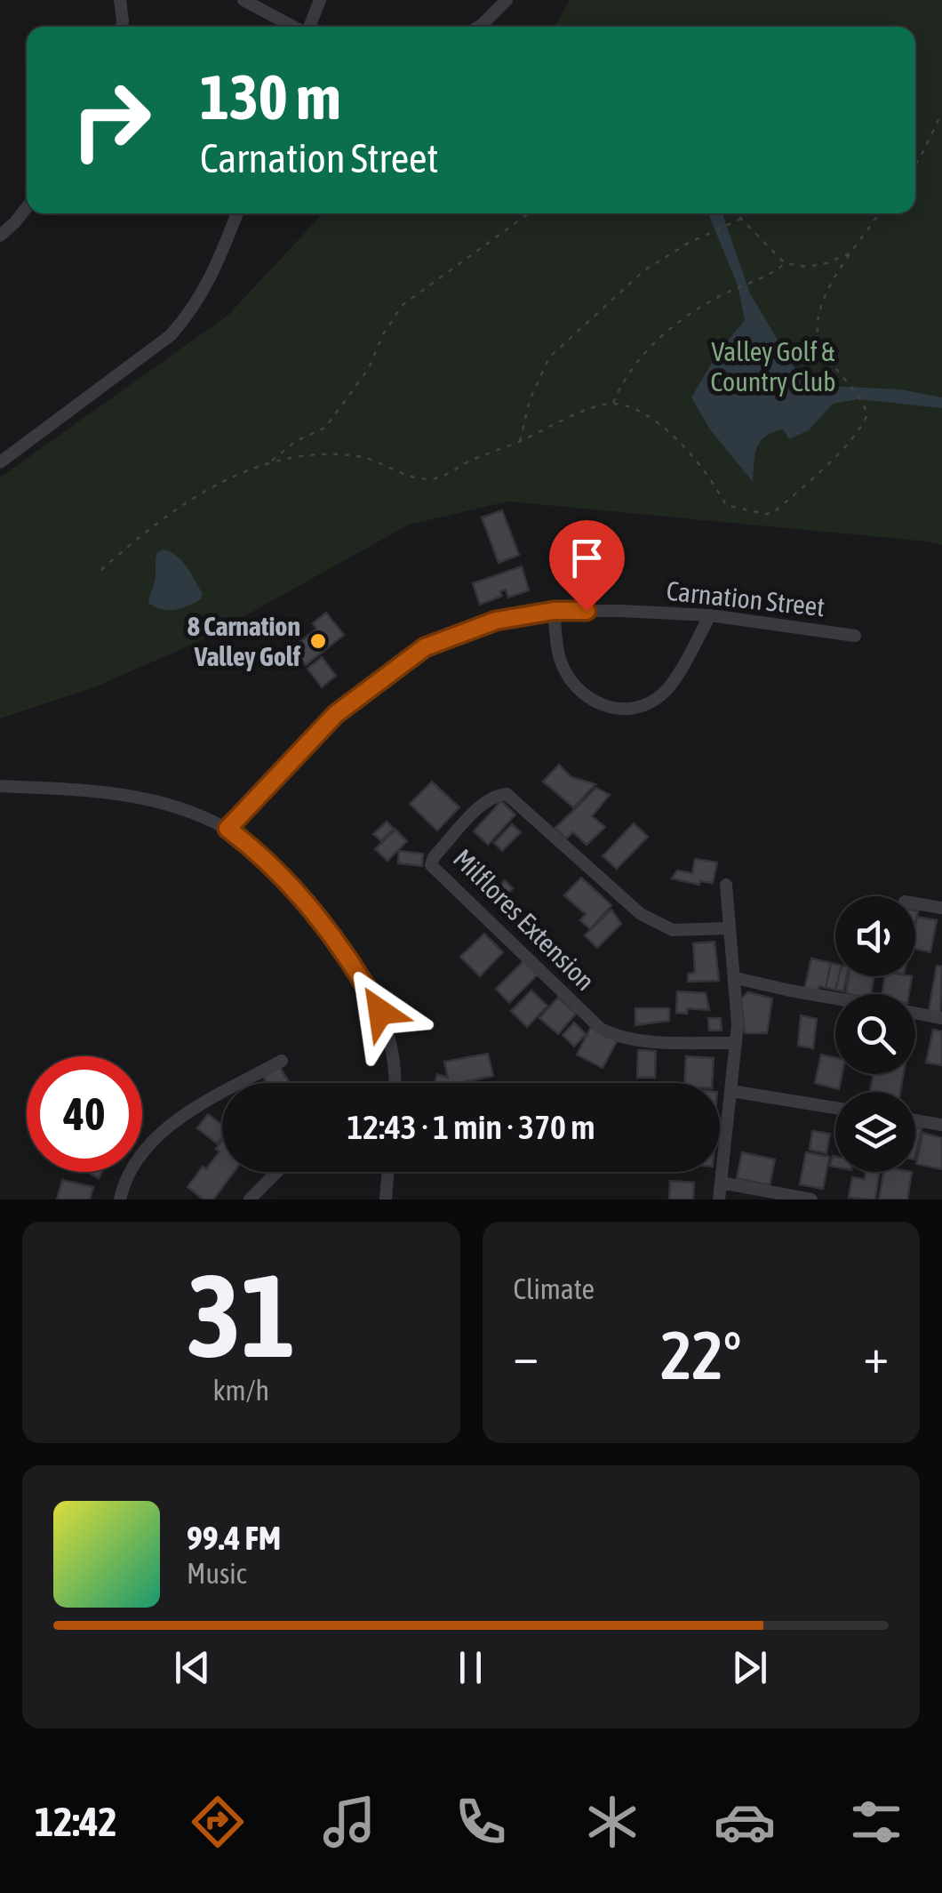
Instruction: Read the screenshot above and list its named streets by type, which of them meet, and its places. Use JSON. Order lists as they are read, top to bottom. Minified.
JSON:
{"streets":{"street":["Carnation Street","Milflores Extension"]},"parks":["Valley Golf & Country Club"],"places":["8 Carnation Valley Golf"],"page":{"turn":["130 m","Carnation Street"],"limit":"40","trip":"12:43 · 1 min · 370 m","tile":[["31","km/h"],"Climate"],"heat":["−","22°","+"],"song":["99.4 FM","Music"],"tabs":"12:42"}}
